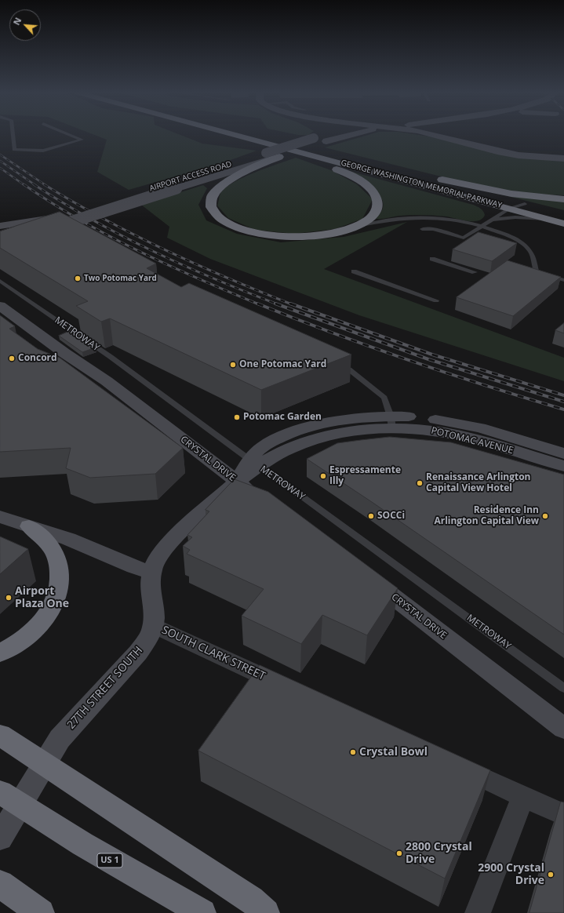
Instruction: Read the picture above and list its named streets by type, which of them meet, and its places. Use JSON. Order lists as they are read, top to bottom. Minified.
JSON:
{"streets":{"highway":["GEORGE WASHINGTON MEMORIAL PARKWAY","US 1"],"main road":["AIRPORT ACCESS ROAD","POTOMAC AVENUE","CRYSTAL DRIVE","27TH STREET SOUTH"],"street":["SOUTH CLARK STREET"],"lane":["METROWAY"]},"crossings":[["METROWAY","POTOMAC AVENUE"],["POTOMAC AVENUE","CRYSTAL DRIVE"],["POTOMAC AVENUE","27TH STREET SOUTH"],["CRYSTAL DRIVE","27TH STREET SOUTH"],["SOUTH CLARK STREET","27TH STREET SOUTH"],["27TH STREET SOUTH","US 1"]],"places":["Two Potomac Yard","Concord","One Potomac Yard","Potomac Garden","Espressamente Illy","Renaissance Arlington Capital View Hotel","SOCCi","Residence Inn Arlington Capital View","Airport Plaza One","Crystal Bowl","2800 Crystal Drive","2900 Crystal Drive"],"north":"top left"}
